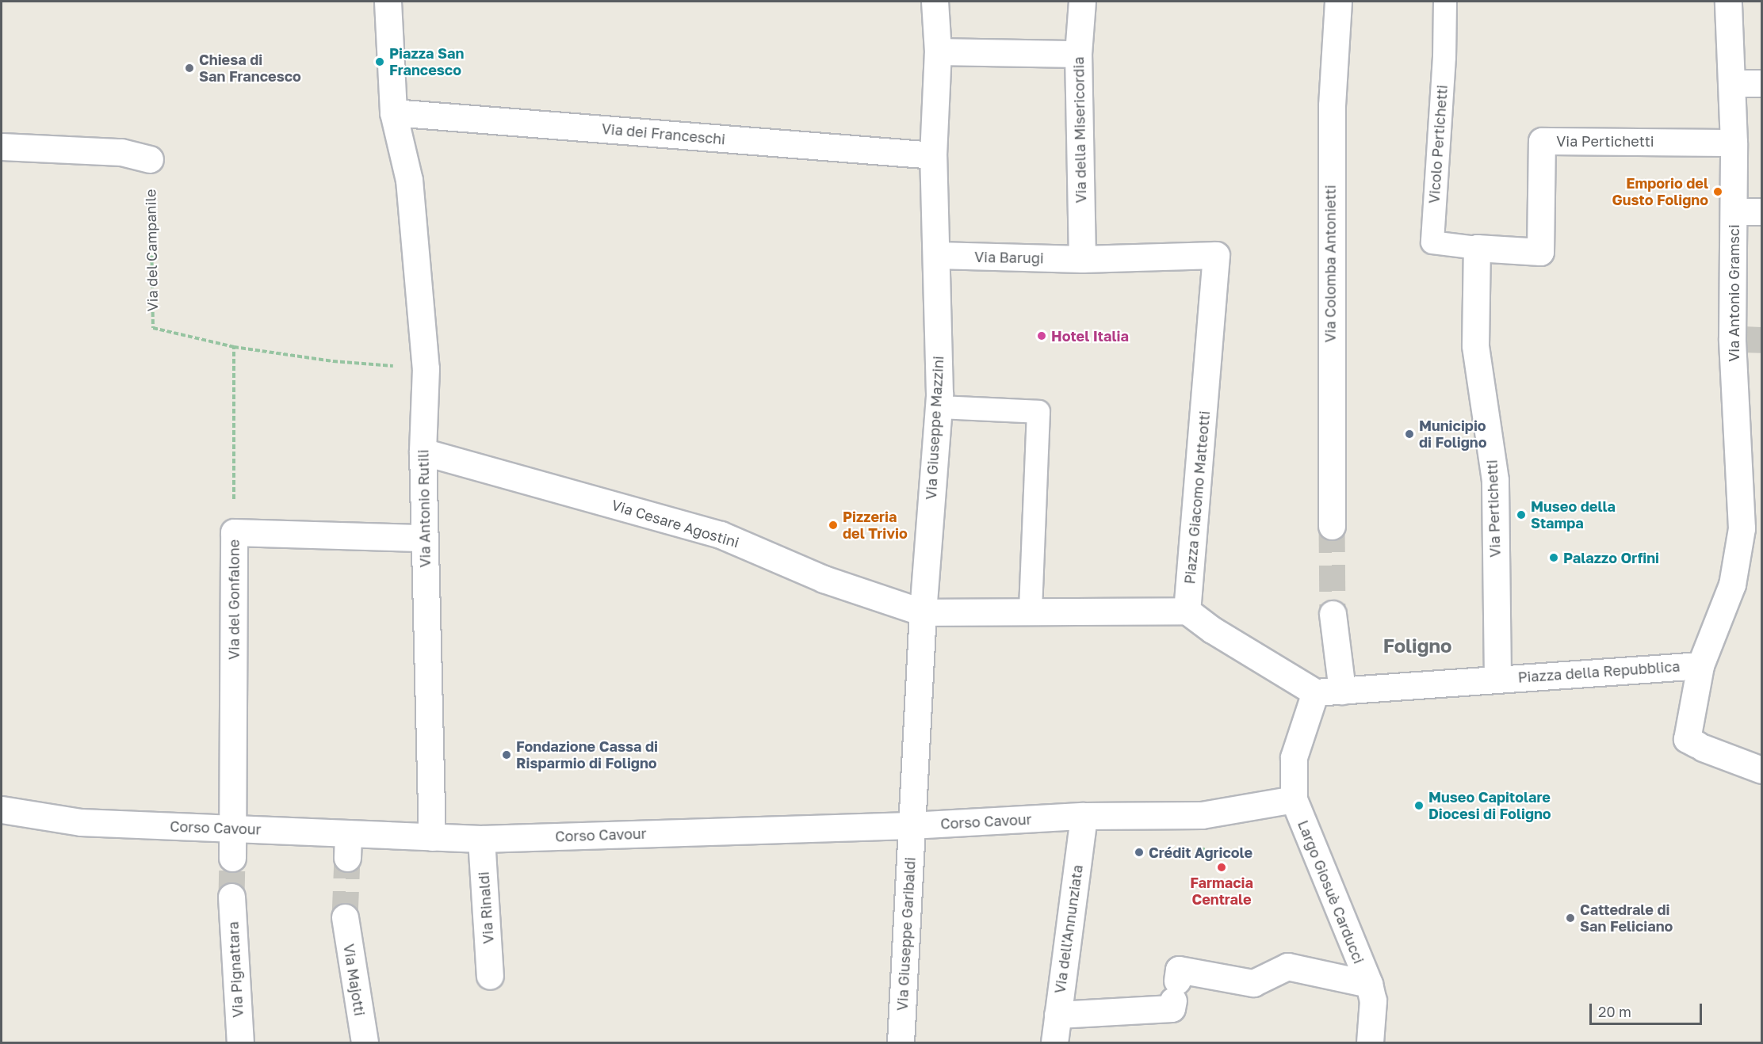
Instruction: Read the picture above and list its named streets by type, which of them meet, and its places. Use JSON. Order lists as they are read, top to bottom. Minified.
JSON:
{"streets":{"street":["Via della Misericordia","Via dei Franceschi","Via Pertichetti","Via Barugi","Via Colomba Antonietti","Via Antonio Gramsci","Via Giuseppe Mazzini","Piazza Giacomo Matteotti","Via Antonio Rutili","Via Cesare Agostini","Via del Gonfalone","Piazza della Repubblica","Corso Cavour","Largo Giosuè Carducci","Via Rinaldi","Via dell'Annunziata","Via Giuseppe Garibaldi","Via Pignattara","Via Majotti"],"lane":["Vicolo Pertichetti"],"path":["Via del Campanile"]},"crossings":[["Via della Misericordia","Via Barugi"],["Via della Misericordia","Piazza Giacomo Matteotti"],["Via dei Franceschi","Via Giuseppe Mazzini"],["Via dei Franceschi","Via Antonio Rutili"],["Via Pertichetti","Vicolo Pertichetti"],["Via Pertichetti","Via Antonio Gramsci"],["Via Pertichetti","Piazza della Repubblica"],["Via del Campanile","Via Antonio Rutili"],["Via Barugi","Via Giuseppe Mazzini"],["Via Barugi","Piazza Giacomo Matteotti"],["Via Antonio Gramsci","Piazza della Repubblica"],["Via Giuseppe Mazzini","Via Cesare Agostini"],["Via Giuseppe Mazzini","Corso Cavour"],["Via Giuseppe Mazzini","Via Giuseppe Garibaldi"],["Via Antonio Rutili","Via Cesare Agostini"],["Via Antonio Rutili","Via del Gonfalone"],["Via Antonio Rutili","Corso Cavour"],["Via del Gonfalone","Corso Cavour"],["Piazza della Repubblica","Largo Giosuè Carducci"],["Corso Cavour","Largo Giosuè Carducci"],["Corso Cavour","Via Rinaldi"],["Corso Cavour","Via dell'Annunziata"],["Corso Cavour","Via Giuseppe Garibaldi"],["Largo Giosuè Carducci","Via dell'Annunziata"]],"districts":["Foligno"],"places":["Piazza San Francesco","Chiesa di San Francesco","Emporio del Gusto Foligno","Hotel Italia","Municipio di Foligno","Museo della Stampa","Pizzeria del Trivio","Palazzo Orfini","Fondazione Cassa di Risparmio di Foligno","Museo Capitolare Diocesi di Foligno","Crédit Agricole","Farmacia Centrale","Cattedrale di San Feliciano"],"scale_bar":"20 m"}
